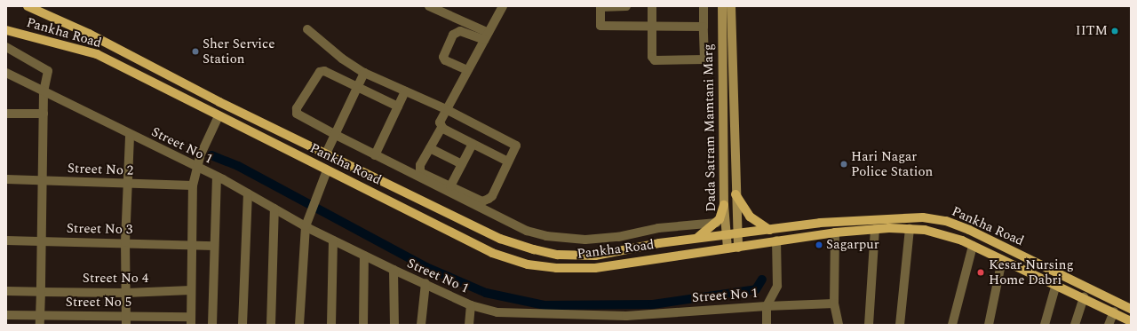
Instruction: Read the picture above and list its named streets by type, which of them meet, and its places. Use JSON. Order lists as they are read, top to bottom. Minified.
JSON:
{"streets":{"main road":["Pankha Road"],"street":["Dada Satram Mamtani Marg","Street No 1","Street No 2","Street No 3","Street No 4","Street No 5"]},"crossings":[["Pankha Road","Dada Satram Mamtani Marg"]],"places":["IITM","Sher Service Station","Hari Nagar Police Station","Sagarpur","Kesar Nursing Home Dabri"]}
